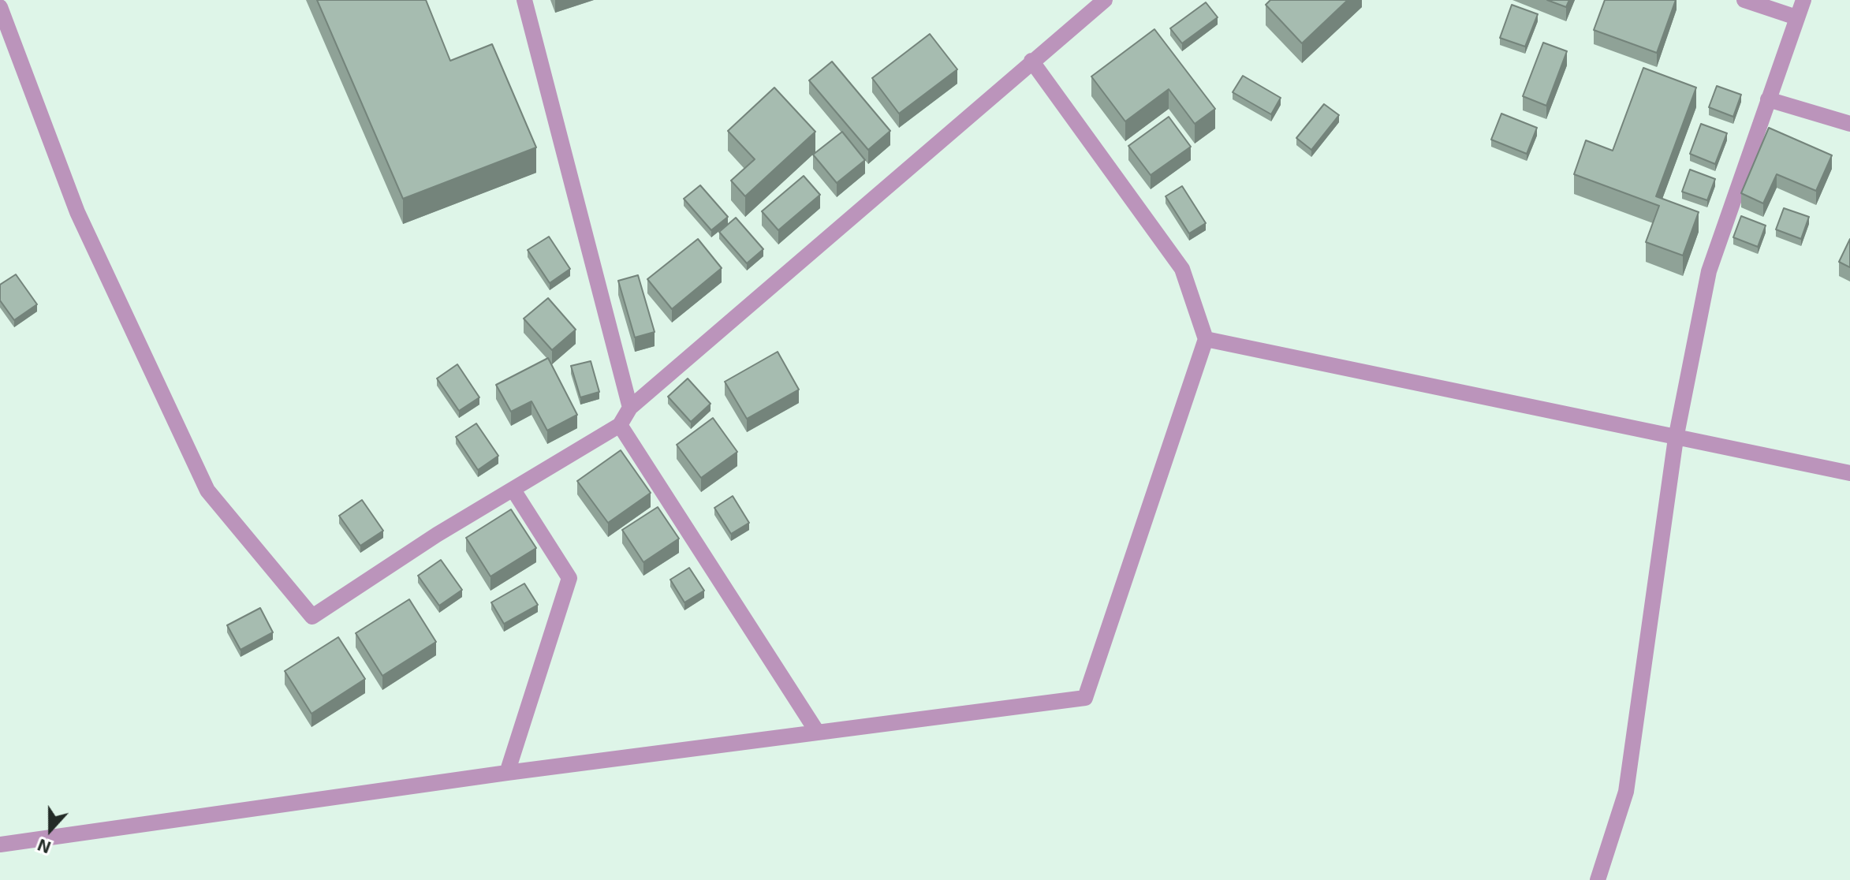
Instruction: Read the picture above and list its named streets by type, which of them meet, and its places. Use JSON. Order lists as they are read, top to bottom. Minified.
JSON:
{"north":"bottom"}
